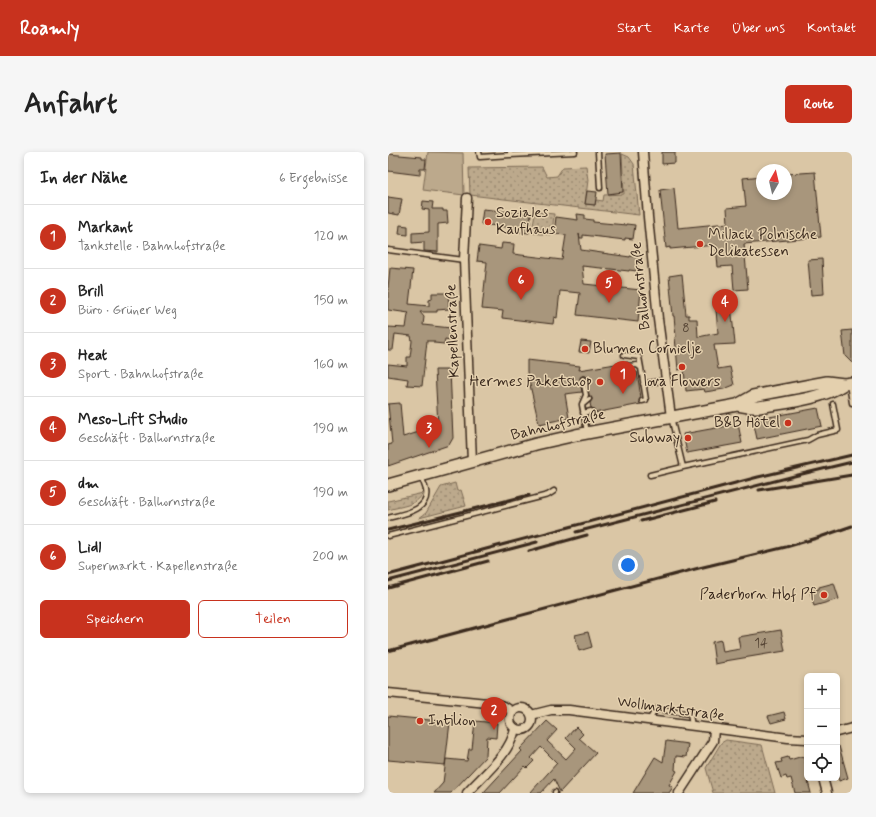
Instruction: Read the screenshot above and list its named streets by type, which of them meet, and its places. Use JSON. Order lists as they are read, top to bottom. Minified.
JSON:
{"streets":{"main road":["Bahnhofstraße"],"street":["Balhornstraße","Kapellenstraße","Wollmarktstraße"]},"crossings":[["Balhornstraße","Bahnhofstraße"],["Kapellenstraße","Bahnhofstraße"]],"places":["Soziales Kaufhaus","Millack Polnische Delikatessen","Blumen Cornielje","lova Flowers","Hermes Paketshop","B&B Hôtel","Subway","Paderborn Hbf Pf","Intilion"],"house_numbers":["8","14"],"north":"top","page":{"header":"Roamly","nav":["Start","Karte","Über uns","Kontakt"],"buttons":["Route",["Speichern","Teilen"]],"title":"Anfahrt","heading":["In der Nähe","6 Ergebnisse"],"list":[{"mark":"1","name":"Markant","note":"Tankstelle · Bahnhofstraße","value":"120 m"},{"mark":"2","name":"Brill","note":"Büro · Grüner Weg","value":"150 m"},{"mark":"3","name":"Heat","note":"Sport · Bahnhofstraße","value":"160 m"},{"mark":"4","name":"Meso-Lift Studio","note":"Geschäft · Balhornstraße","value":"190 m"},{"mark":"5","name":"dm","note":"Geschäft · Balhornstraße","value":"190 m"},{"mark":"6","name":"Lidl","note":"Supermarkt · Kapellenstraße","value":"200 m"}],"pins":["6","5","4","1","3","2"],"map_buttons":["+","−"]}}
